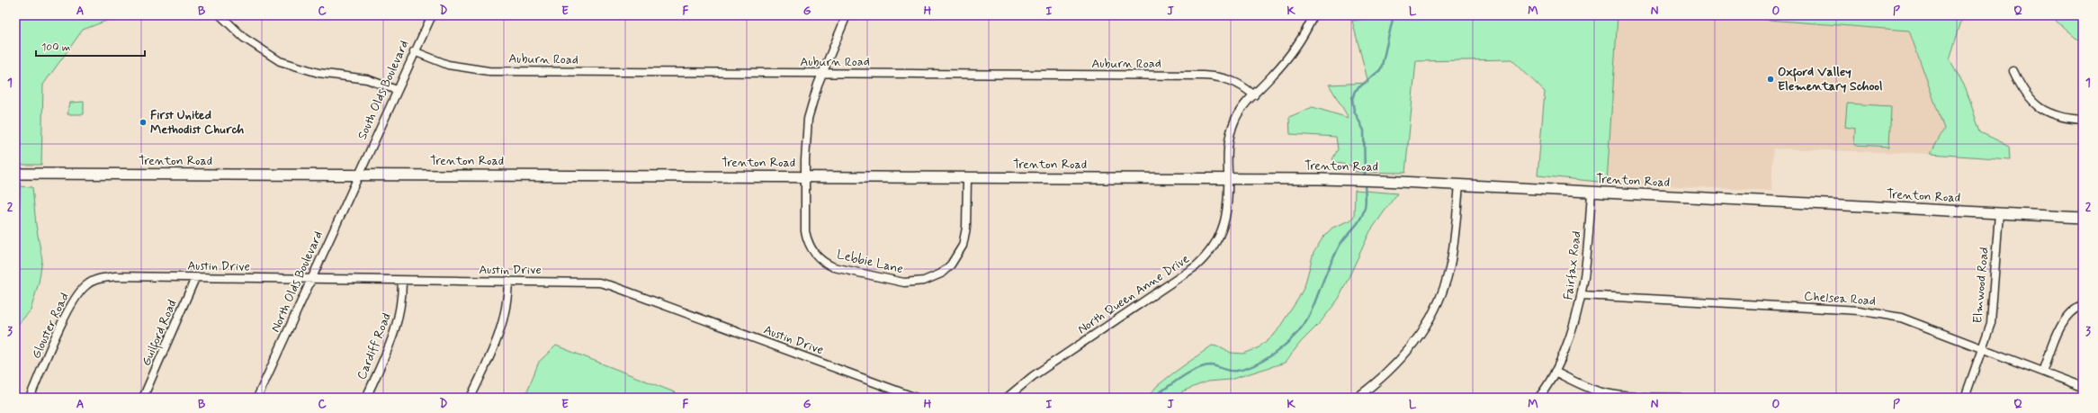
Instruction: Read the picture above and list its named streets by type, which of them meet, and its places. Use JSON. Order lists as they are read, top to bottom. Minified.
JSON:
{"streets":{"main road":["Trenton Road"],"street":["Auburn Road","South Olds Boulevard","Lebbie Lane","Fairfax Road","Austin Drive","North Olds Boulevard","Elmwood Road","North Queen Anne Drive","Chelsea Road","Glouster Road","Guilford Road","Cardiff Road"]},"crossings":[["Auburn Road","South Olds Boulevard"],["Auburn Road","Lebbie Lane"],["Auburn Road","North Queen Anne Drive"],["South Olds Boulevard","Trenton Road"],["South Olds Boulevard","North Olds Boulevard"],["Trenton Road","Lebbie Lane"],["Trenton Road","Fairfax Road"],["Trenton Road","North Olds Boulevard"],["Trenton Road","Elmwood Road"],["Trenton Road","North Queen Anne Drive"],["Fairfax Road","Chelsea Road"],["Austin Drive","North Olds Boulevard"],["Austin Drive","Glouster Road"],["Austin Drive","Guilford Road"],["Austin Drive","Cardiff Road"],["Elmwood Road","Chelsea Road"]],"places":["Oxford Valley Elementary School","First United Methodist Church"],"scale_bar":"100 m","grid":{"columns":["A","B","C","D","E","F","G","H","I","J","K","L","M","N","O","P","Q"],"rows":["1","2","3"]}}
